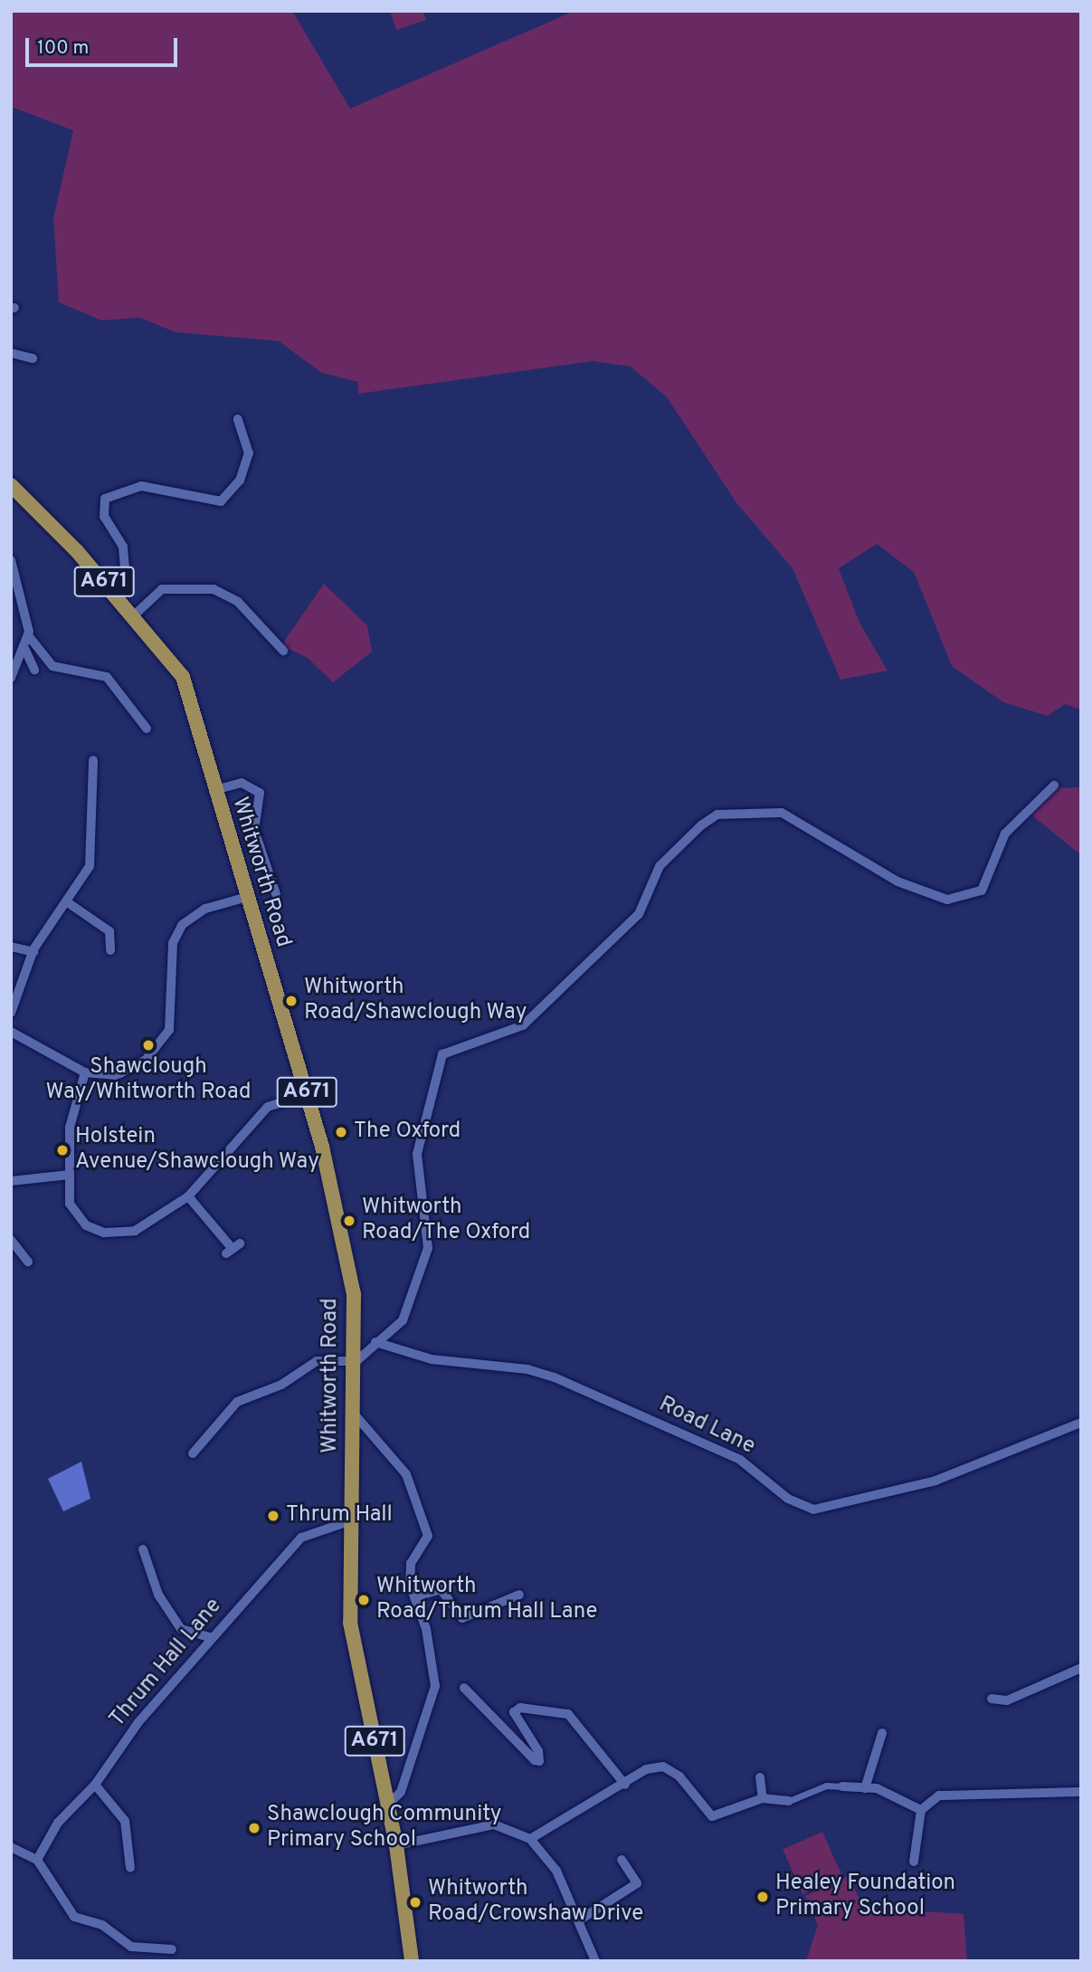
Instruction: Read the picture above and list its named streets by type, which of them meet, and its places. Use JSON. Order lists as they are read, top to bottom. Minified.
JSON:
{"streets":{"main road":["A671","Whitworth Road"],"street":["Road Lane","Thrum Hall Lane"]},"crossings":[["Whitworth Road","Thrum Hall Lane"]],"places":["Whitworth Road/Shawclough Way","Shawclough Way/Whitworth Road","The Oxford","Holstein Avenue/Shawclough Way","Whitworth Road/The Oxford","Thrum Hall","Whitworth Road/Thrum Hall Lane","Shawclough Community Primary School","Healey Foundation Primary School","Whitworth Road/Crowshaw Drive"],"scale_bar":"100 m"}
